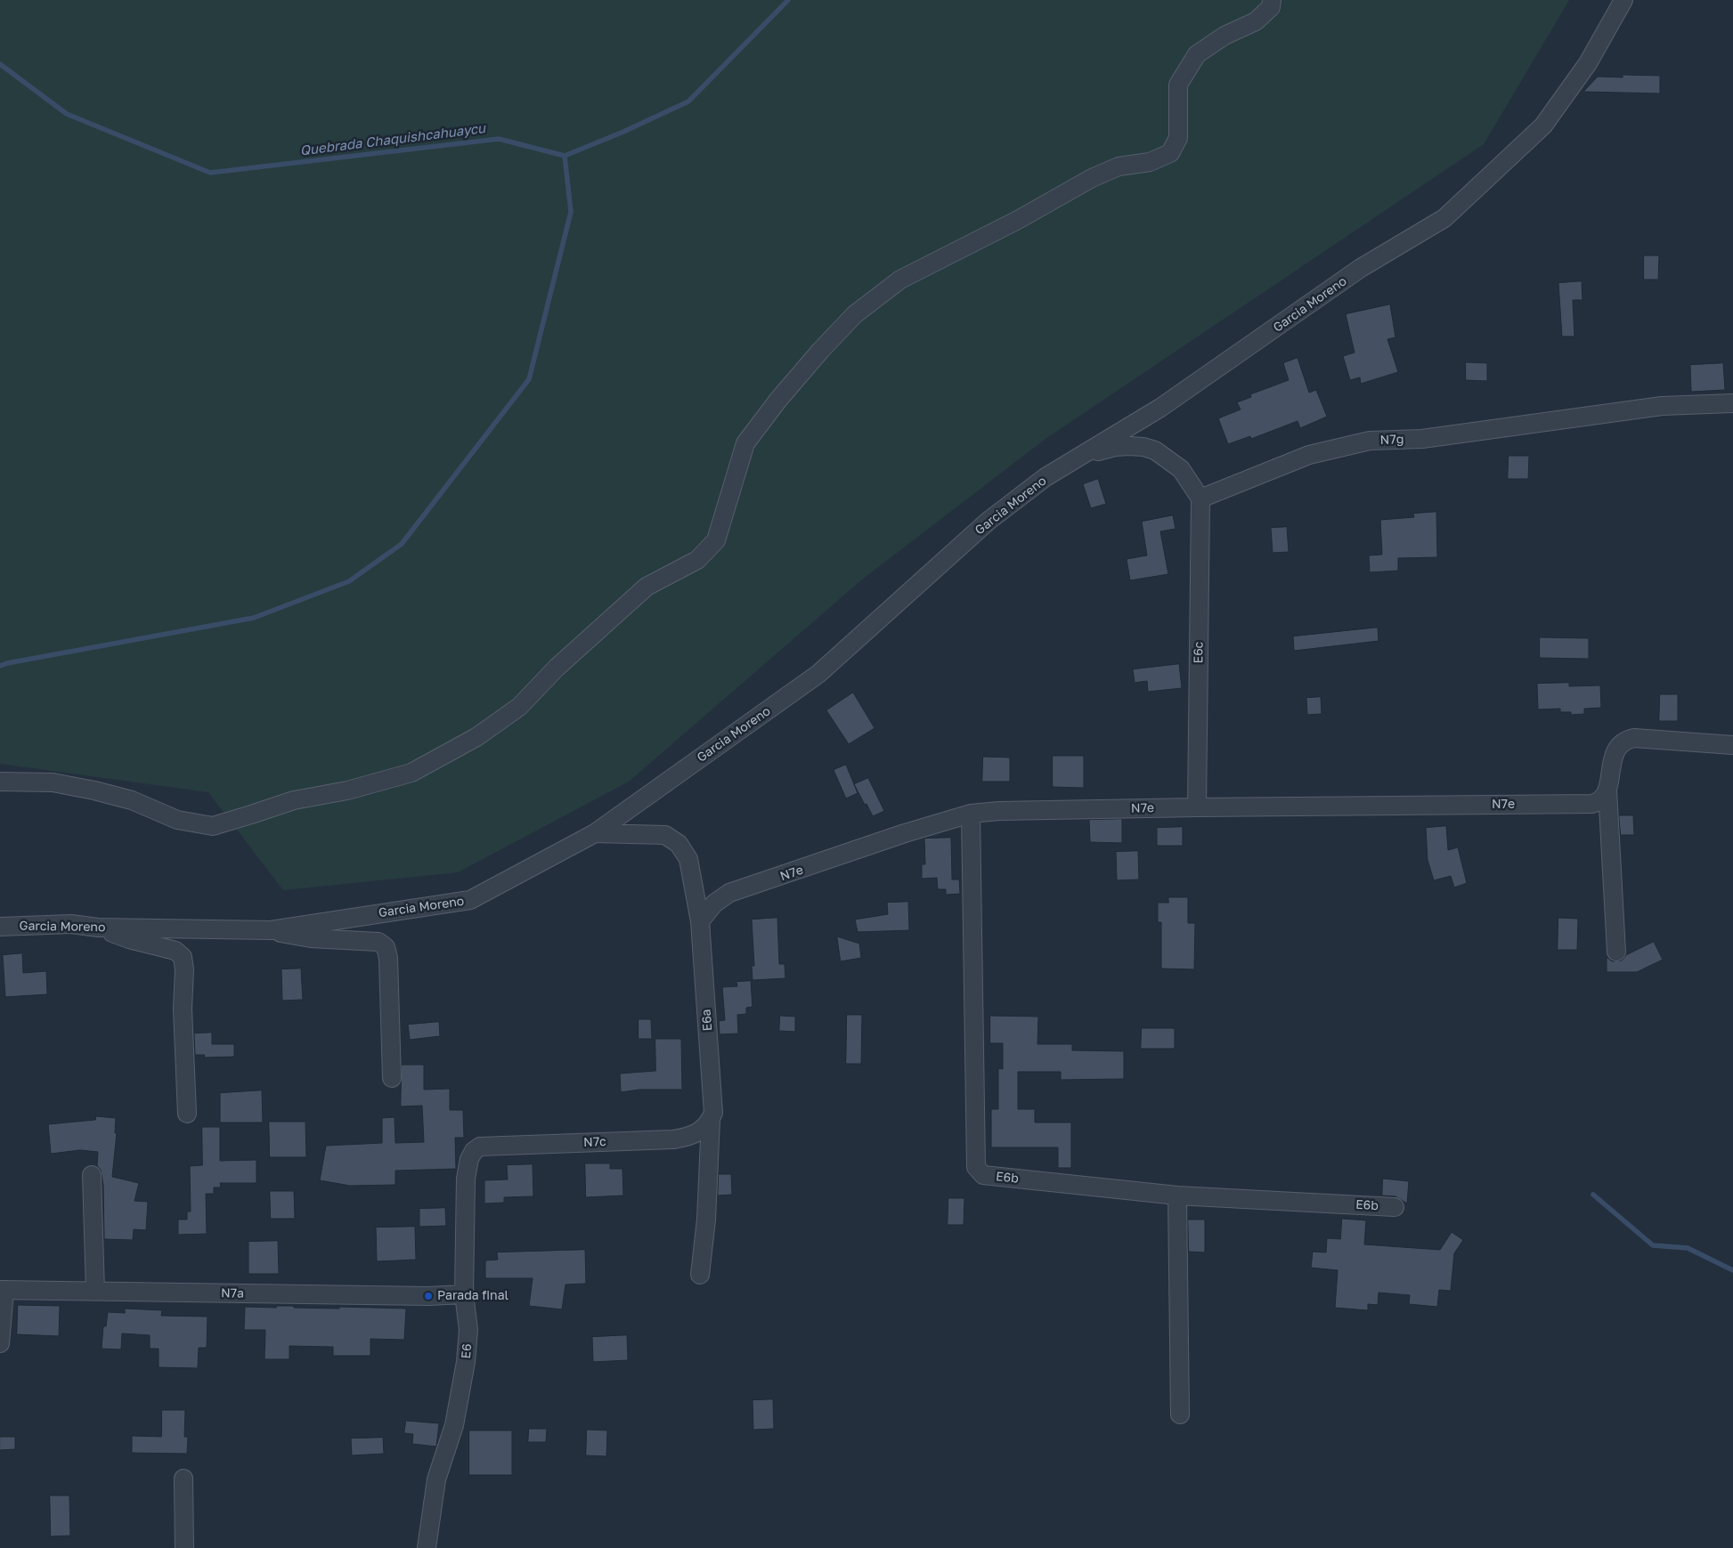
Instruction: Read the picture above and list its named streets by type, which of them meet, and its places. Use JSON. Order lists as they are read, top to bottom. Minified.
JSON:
{"streets":{"street":["Garcia Moreno","N7g","E6c","N7e","E6a","N7c","E6b","N7a","E6"]},"crossings":[["N7g","E6c"],["E6c","N7e"],["N7e","E6a"],["N7e","E6b"],["E6a","N7c"],["N7c","E6"],["N7a","E6"]],"water":["Quebrada Chaquishcahuaycu"],"places":["Parada final"]}
